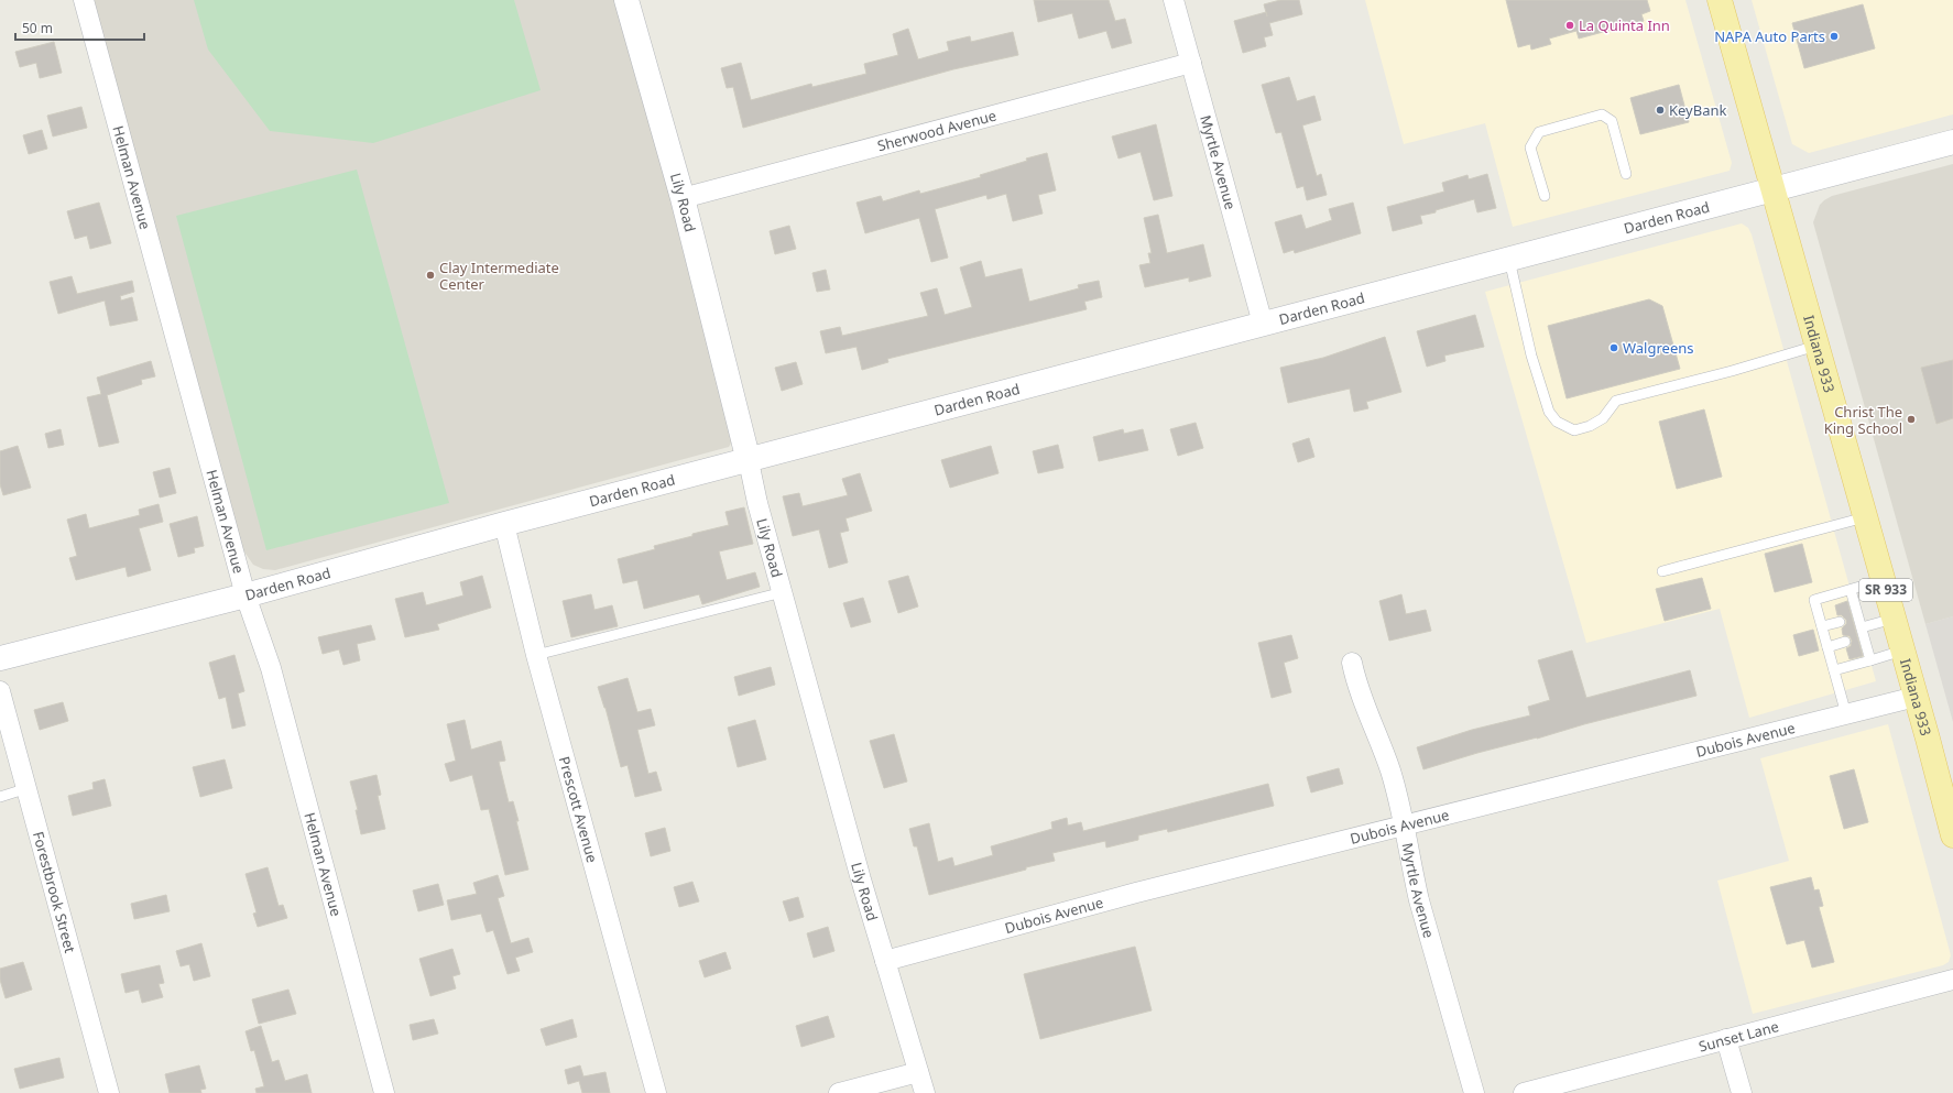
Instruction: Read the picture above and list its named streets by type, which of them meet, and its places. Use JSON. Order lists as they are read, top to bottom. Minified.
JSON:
{"streets":{"main road":["Indiana 933","SR 933"],"street":["Sherwood Avenue","Myrtle Avenue","Helman Avenue","Lily Road","Darden Road","Dubois Avenue","Prescott Avenue","Forestbrook Street","Sunset Lane"]},"crossings":[["Sherwood Avenue","Myrtle Avenue"],["Sherwood Avenue","Lily Road"],["Myrtle Avenue","Darden Road"],["Myrtle Avenue","Dubois Avenue"],["Helman Avenue","Darden Road"],["Lily Road","Darden Road"],["Lily Road","Dubois Avenue"],["Darden Road","Indiana 933"],["Darden Road","Prescott Avenue"],["Indiana 933","Dubois Avenue"]],"places":["La Quinta Inn","NAPA Auto Parts","KeyBank","Clay Intermediate Center","Walgreens","Christ The King School"],"scale_bar":"50 m"}
